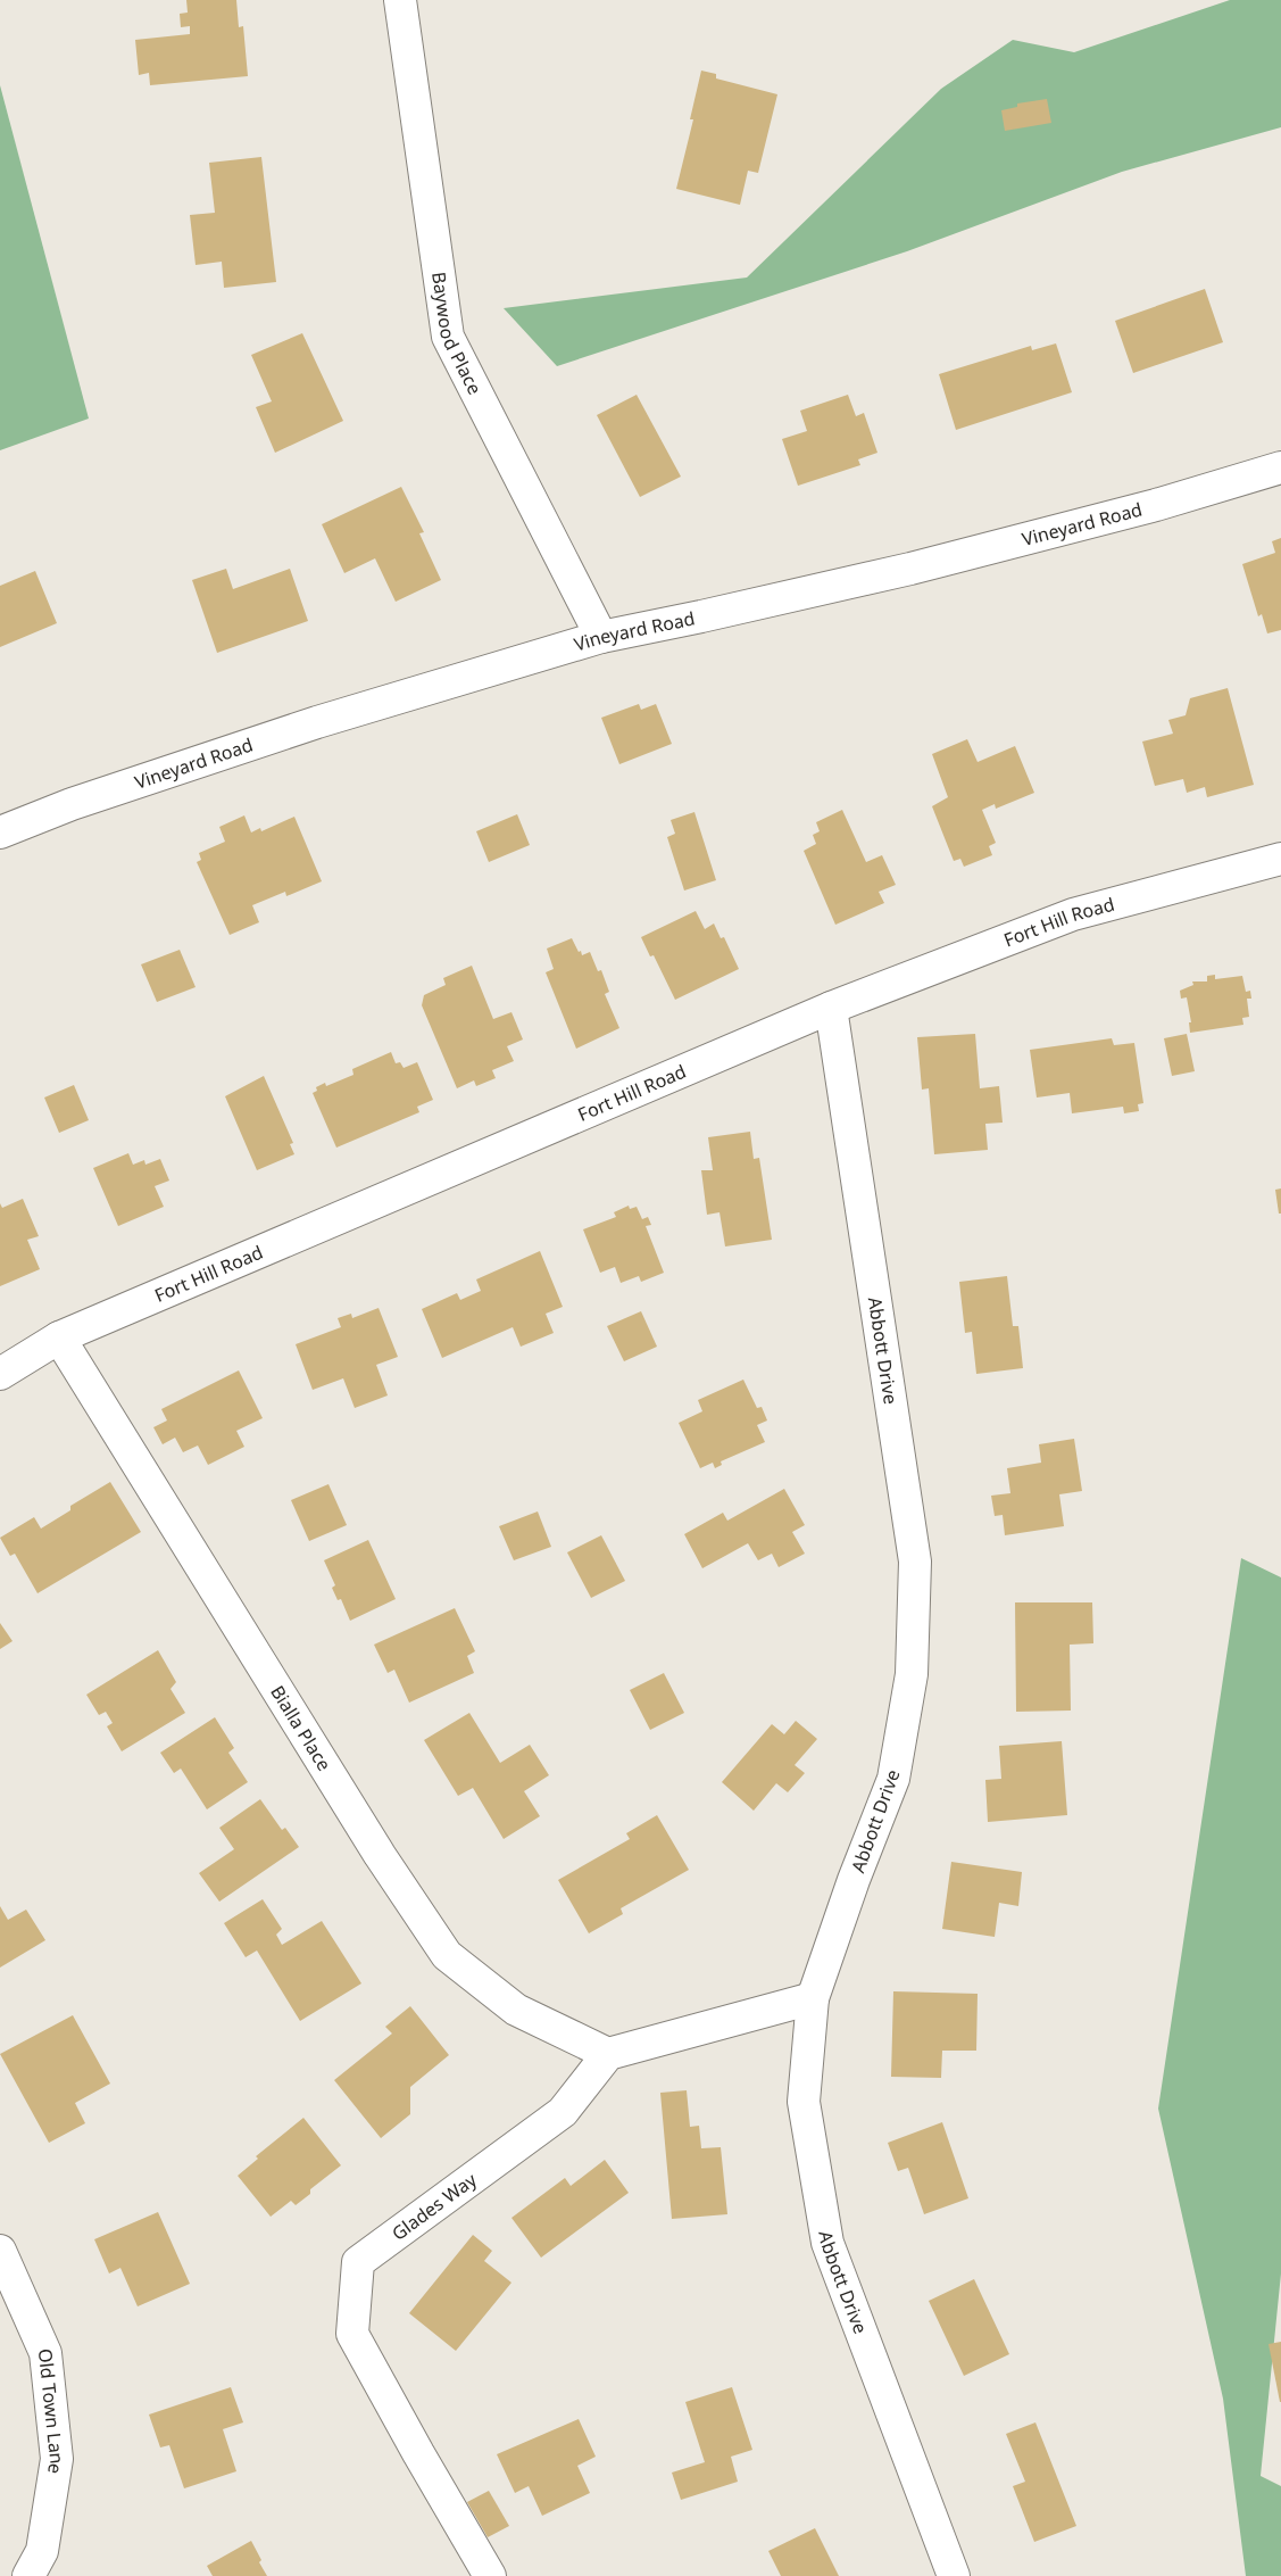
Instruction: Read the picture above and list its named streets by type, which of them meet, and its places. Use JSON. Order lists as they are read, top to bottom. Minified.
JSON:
{"streets":{"street":["Baywood Place","Vineyard Road","Fort Hill Road","Abbott Drive","Bialla Place","Glades Way","Old Town Lane"]},"crossings":[["Baywood Place","Vineyard Road"],["Fort Hill Road","Abbott Drive"],["Fort Hill Road","Bialla Place"],["Bialla Place","Glades Way"]]}
